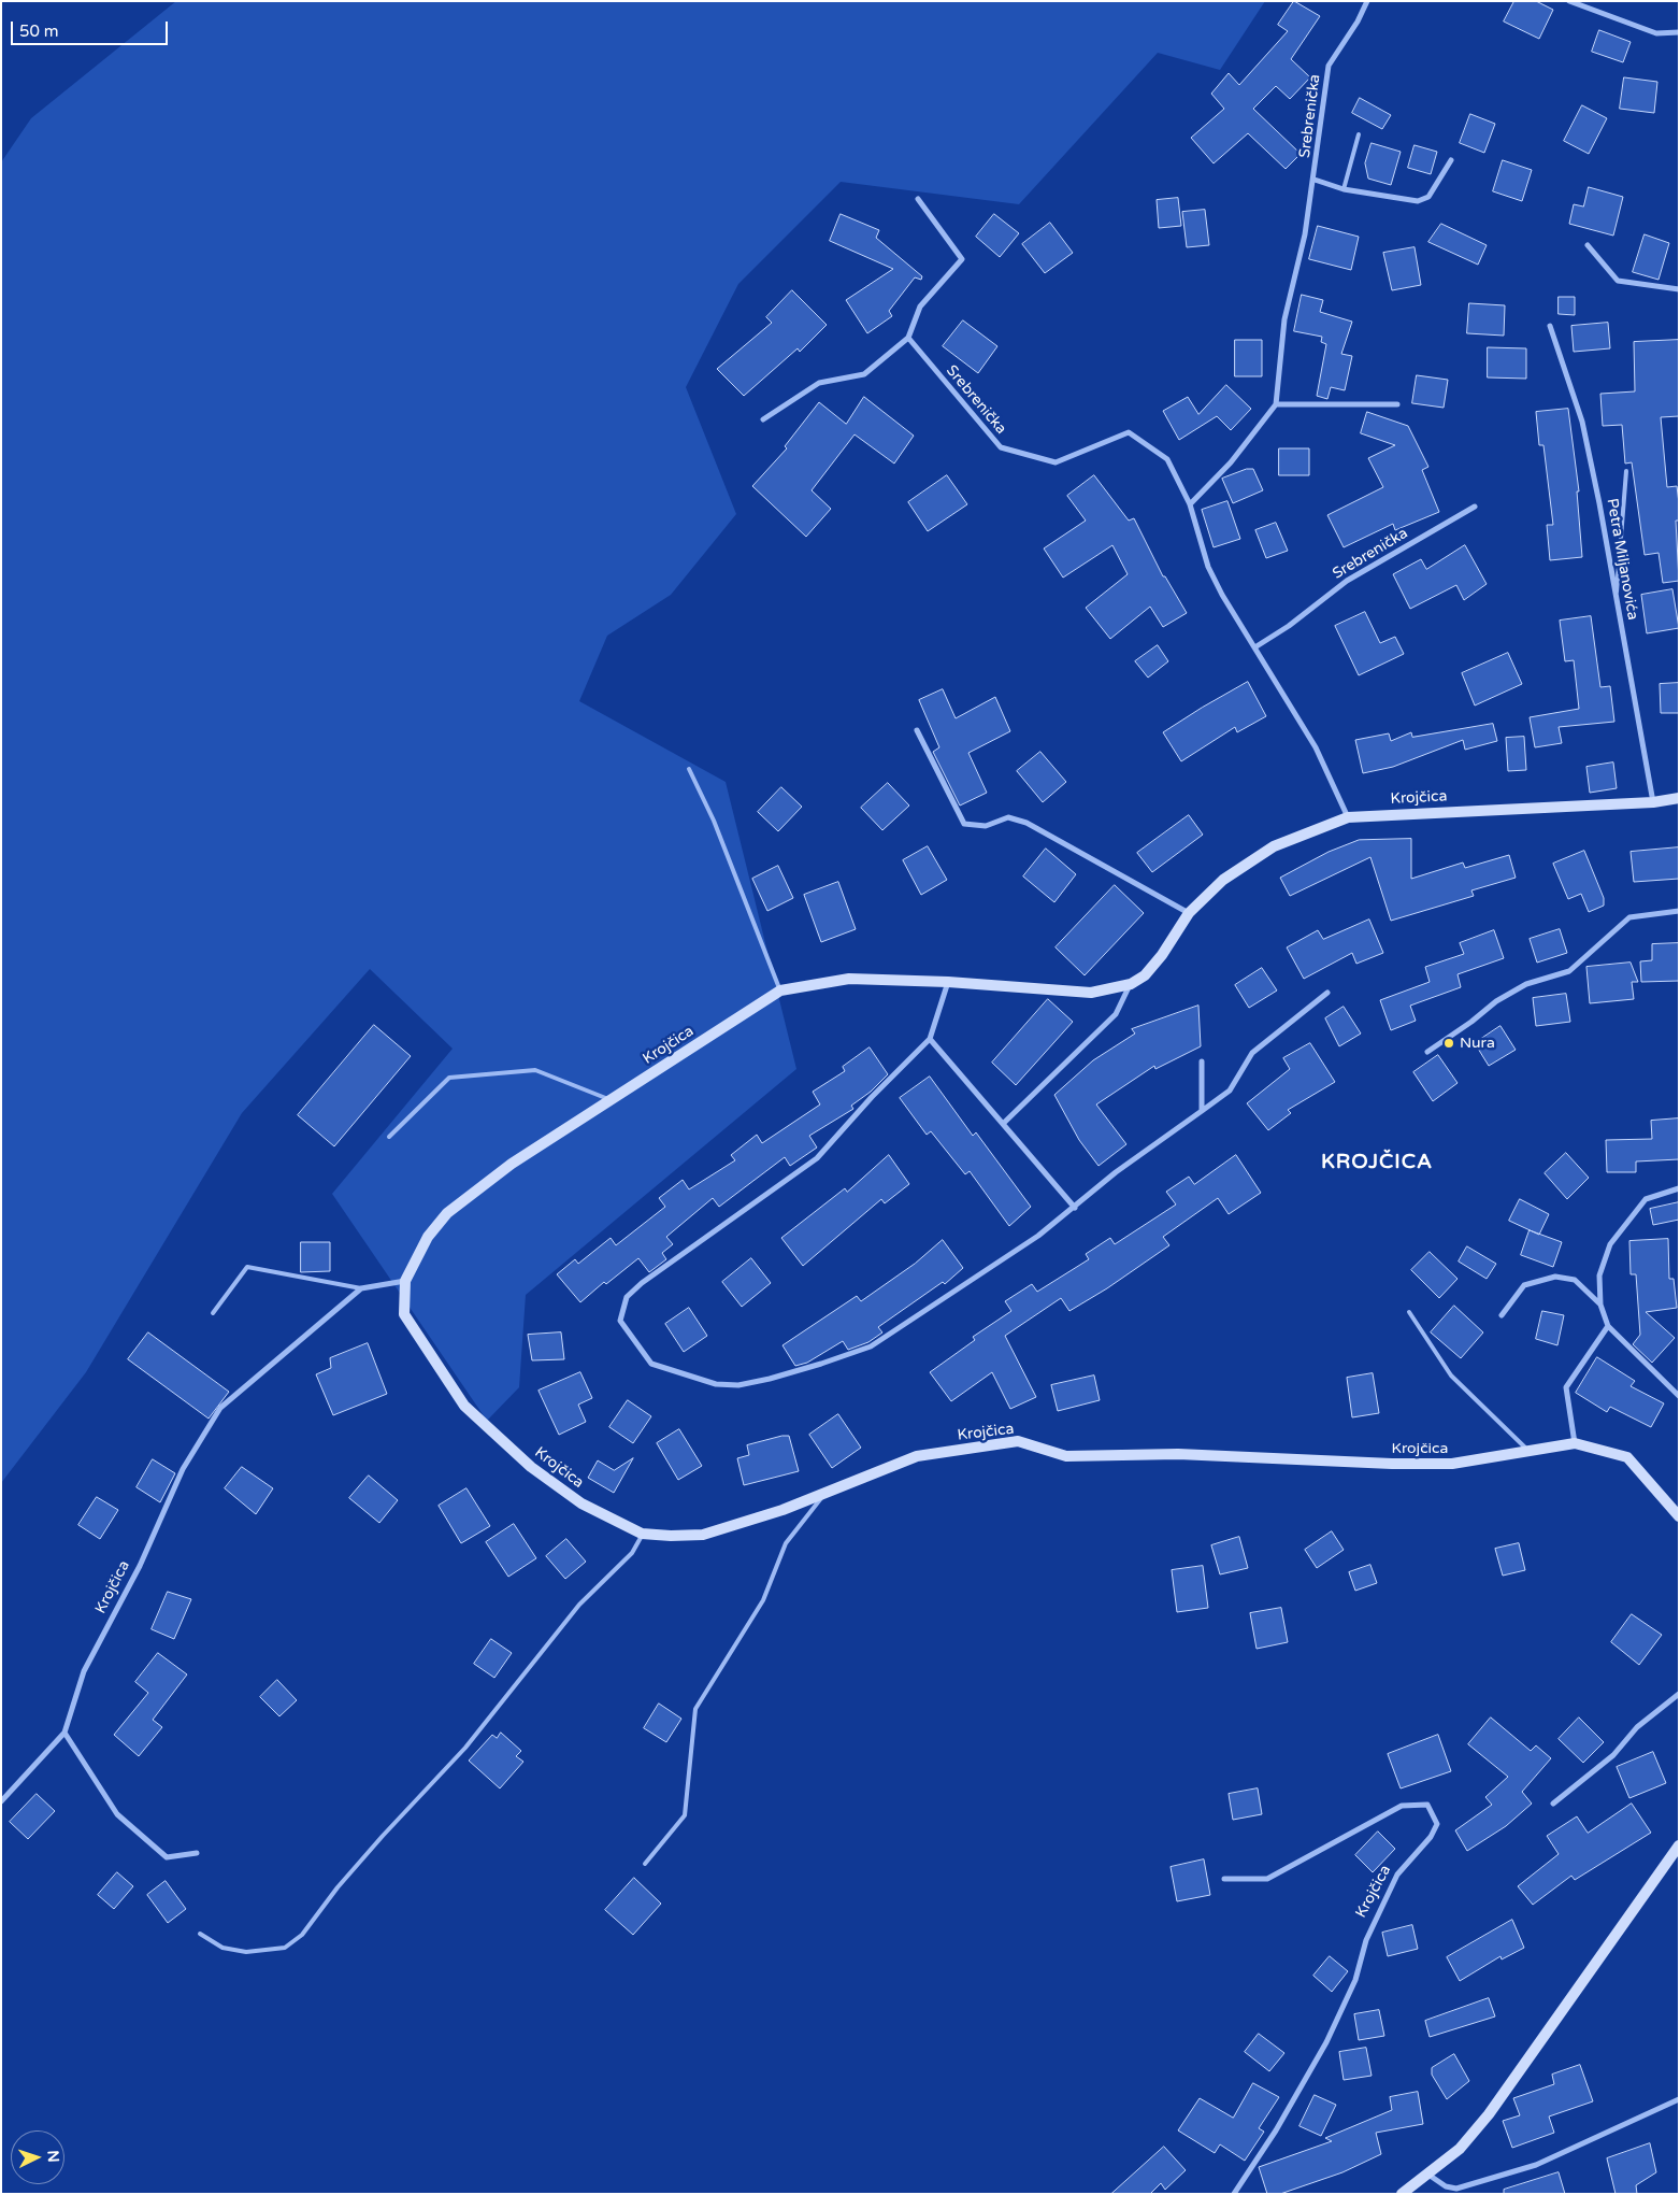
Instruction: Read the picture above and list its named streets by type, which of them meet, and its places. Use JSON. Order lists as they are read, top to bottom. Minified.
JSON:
{"streets":{"main road":["Krojčica"],"street":["Srebrenička","Petra Miljanovića"]},"crossings":[["Srebrenička","Krojčica"],["Petra Miljanovića","Krojčica"]],"districts":["KROJČICA"],"places":["Nura"],"scale_bar":"50 m","north":"right"}
